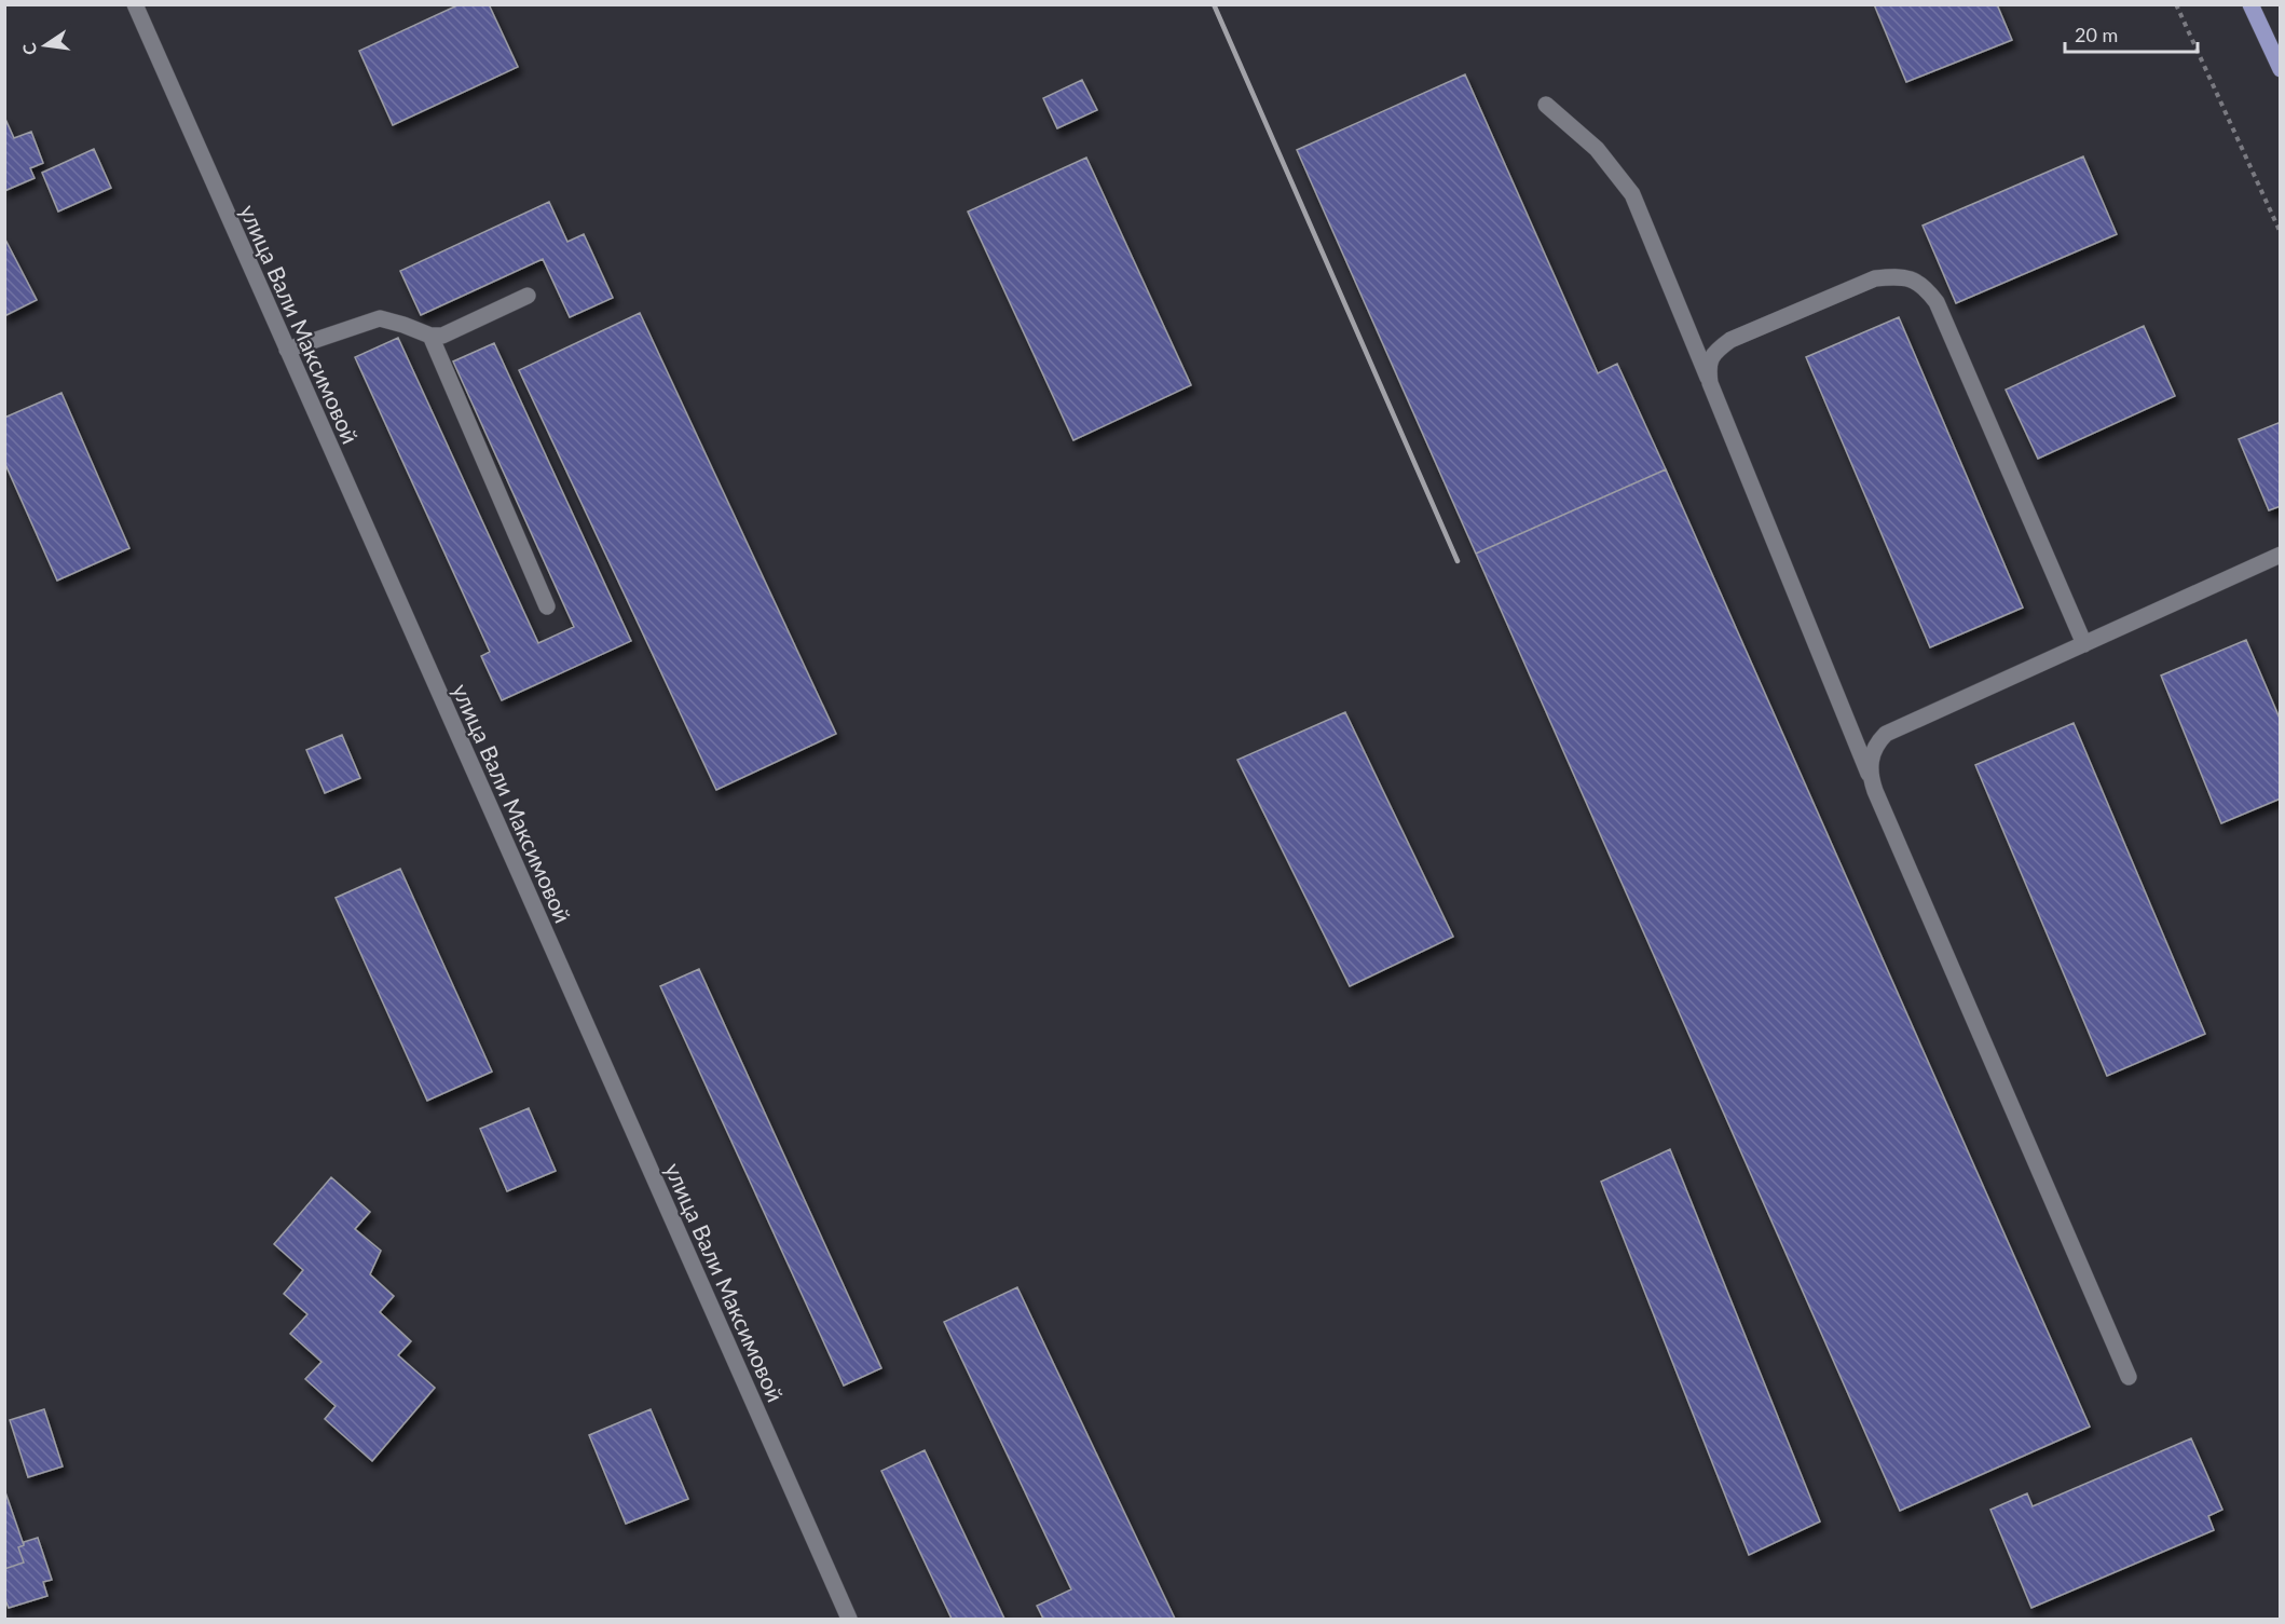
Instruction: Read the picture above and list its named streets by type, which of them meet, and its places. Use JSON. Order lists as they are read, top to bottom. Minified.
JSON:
{"streets":{"street":["улица Вали Максимовой"]},"scale_bar":"20 m","north":"left"}
